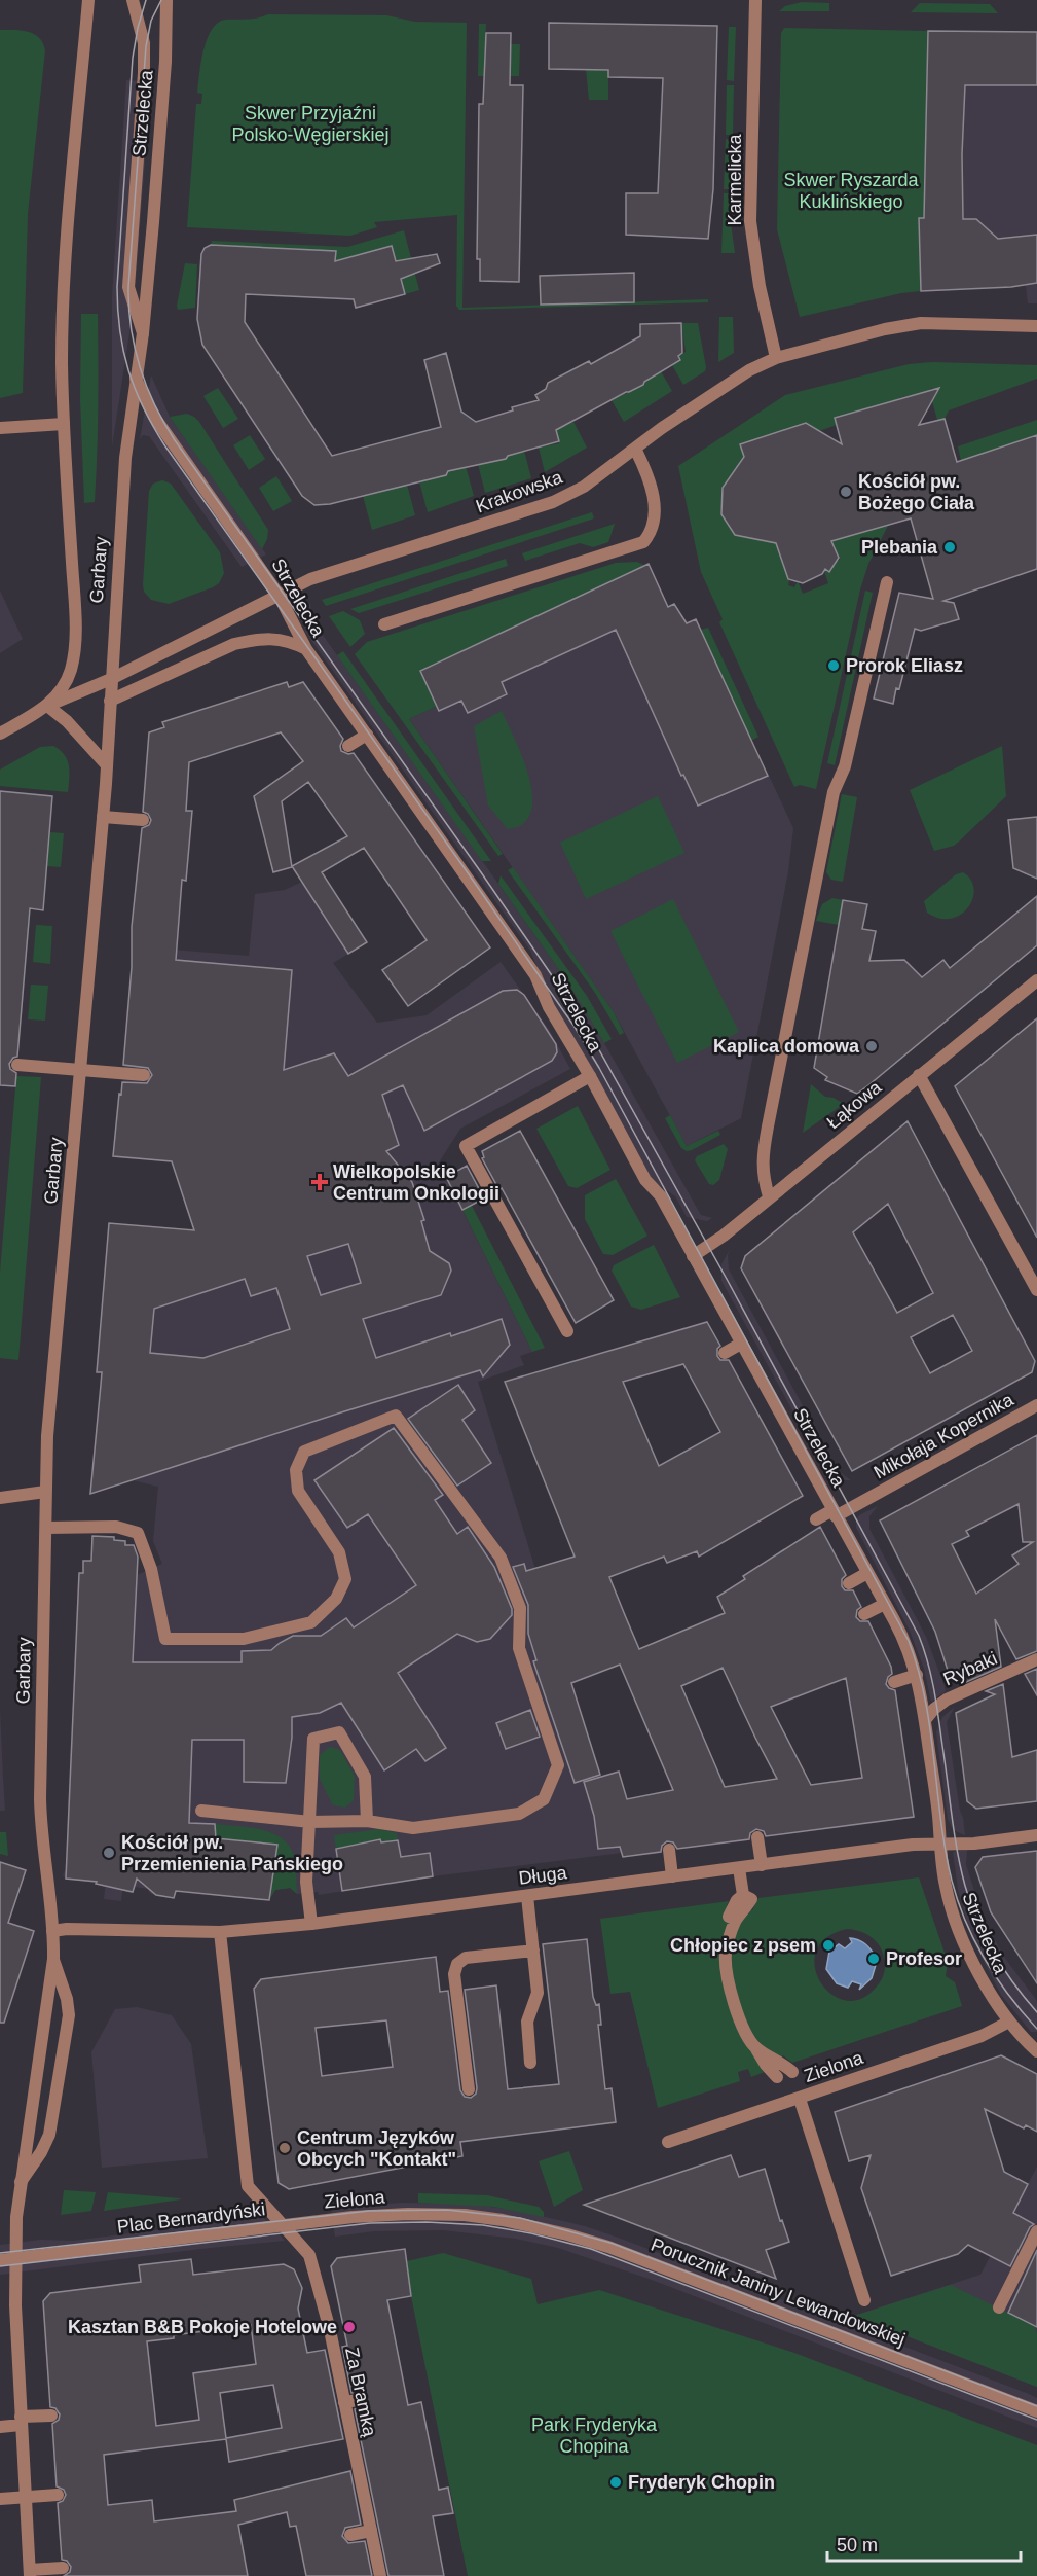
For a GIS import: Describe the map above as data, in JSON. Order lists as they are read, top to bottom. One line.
{"streets":{"street":["Strzelecka","Karmelicka","Krakowska","Garbary","Łąkowa","Mikołaja Kopernika","Rybaki","Długa","Zielona","Plac Bernardyński","Porucznik Janiny Lewandowskiej","Za Bramką"]},"crossings":[["Strzelecka","Krakowska"],["Strzelecka","Garbary"],["Strzelecka","Łąkowa"],["Strzelecka","Mikołaja Kopernika"],["Strzelecka","Rybaki"],["Strzelecka","Długa"],["Strzelecka","Zielona"],["Karmelicka","Krakowska"],["Krakowska","Garbary"],["Garbary","Długa"],["Garbary","Plac Bernardyński"],["Długa","Plac Bernardyński"],["Zielona","Plac Bernardyński"],["Zielona","Porucznik Janiny Lewandowskiej"],["Zielona","Za Bramką"],["Plac Bernardyński","Za Bramką"]],"parks":["Skwer Przyjaźni Polsko-Węgierskiej","Skwer Ryszarda Kuklińskiego","Park Fryderyka Chopina"],"places":{"other":["Kościół pw. Bożego Ciała","Plebania","Prorok Eliasz","Kaplica domowa","Kościół pw. Przemienienia Pańskiego","Chłopiec z psem","Profesor","Centrum Języków Obcych \"Kontakt\"","Kasztan B&B Pokoje Hotelowe","Fryderyk Chopin"],"health":["Wielkopolskie Centrum Onkologii"]},"scale_bar":"50 m"}
